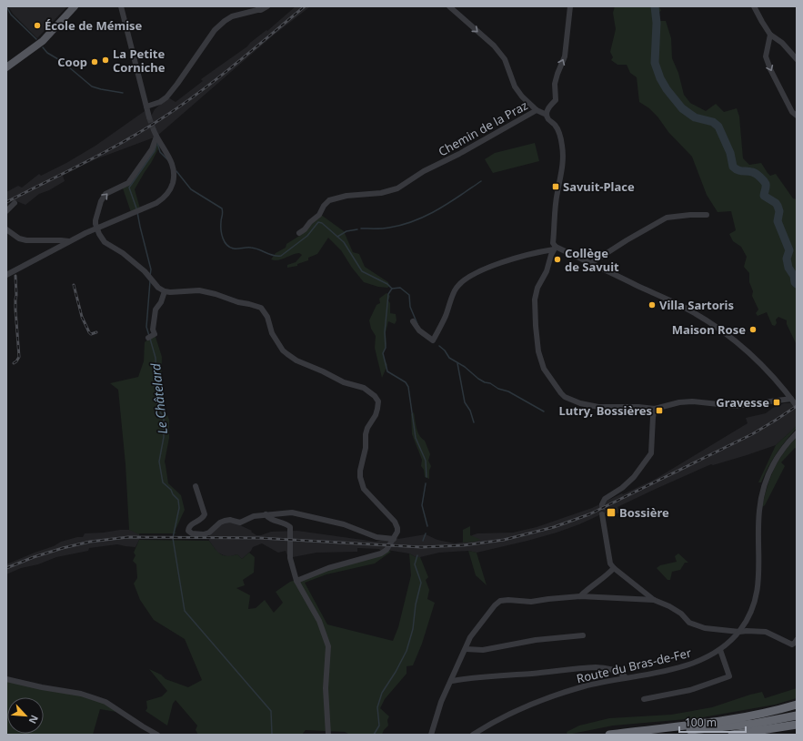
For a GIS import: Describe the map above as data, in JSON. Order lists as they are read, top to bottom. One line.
{"streets":{"street":["Chemin de la Praz","Route du Bras-de-Fer"]},"water":["Le Châtelard"],"places":{"other":["École de Mémise","La Petite Corniche","Coop","Collège de Savuit","Villa Sartoris","Maison Rose"],"transit":["Savuit-Place","Gravesse","Lutry, Bossières","Bossière"]},"scale_bar":"100 m","north":"bottom right"}
